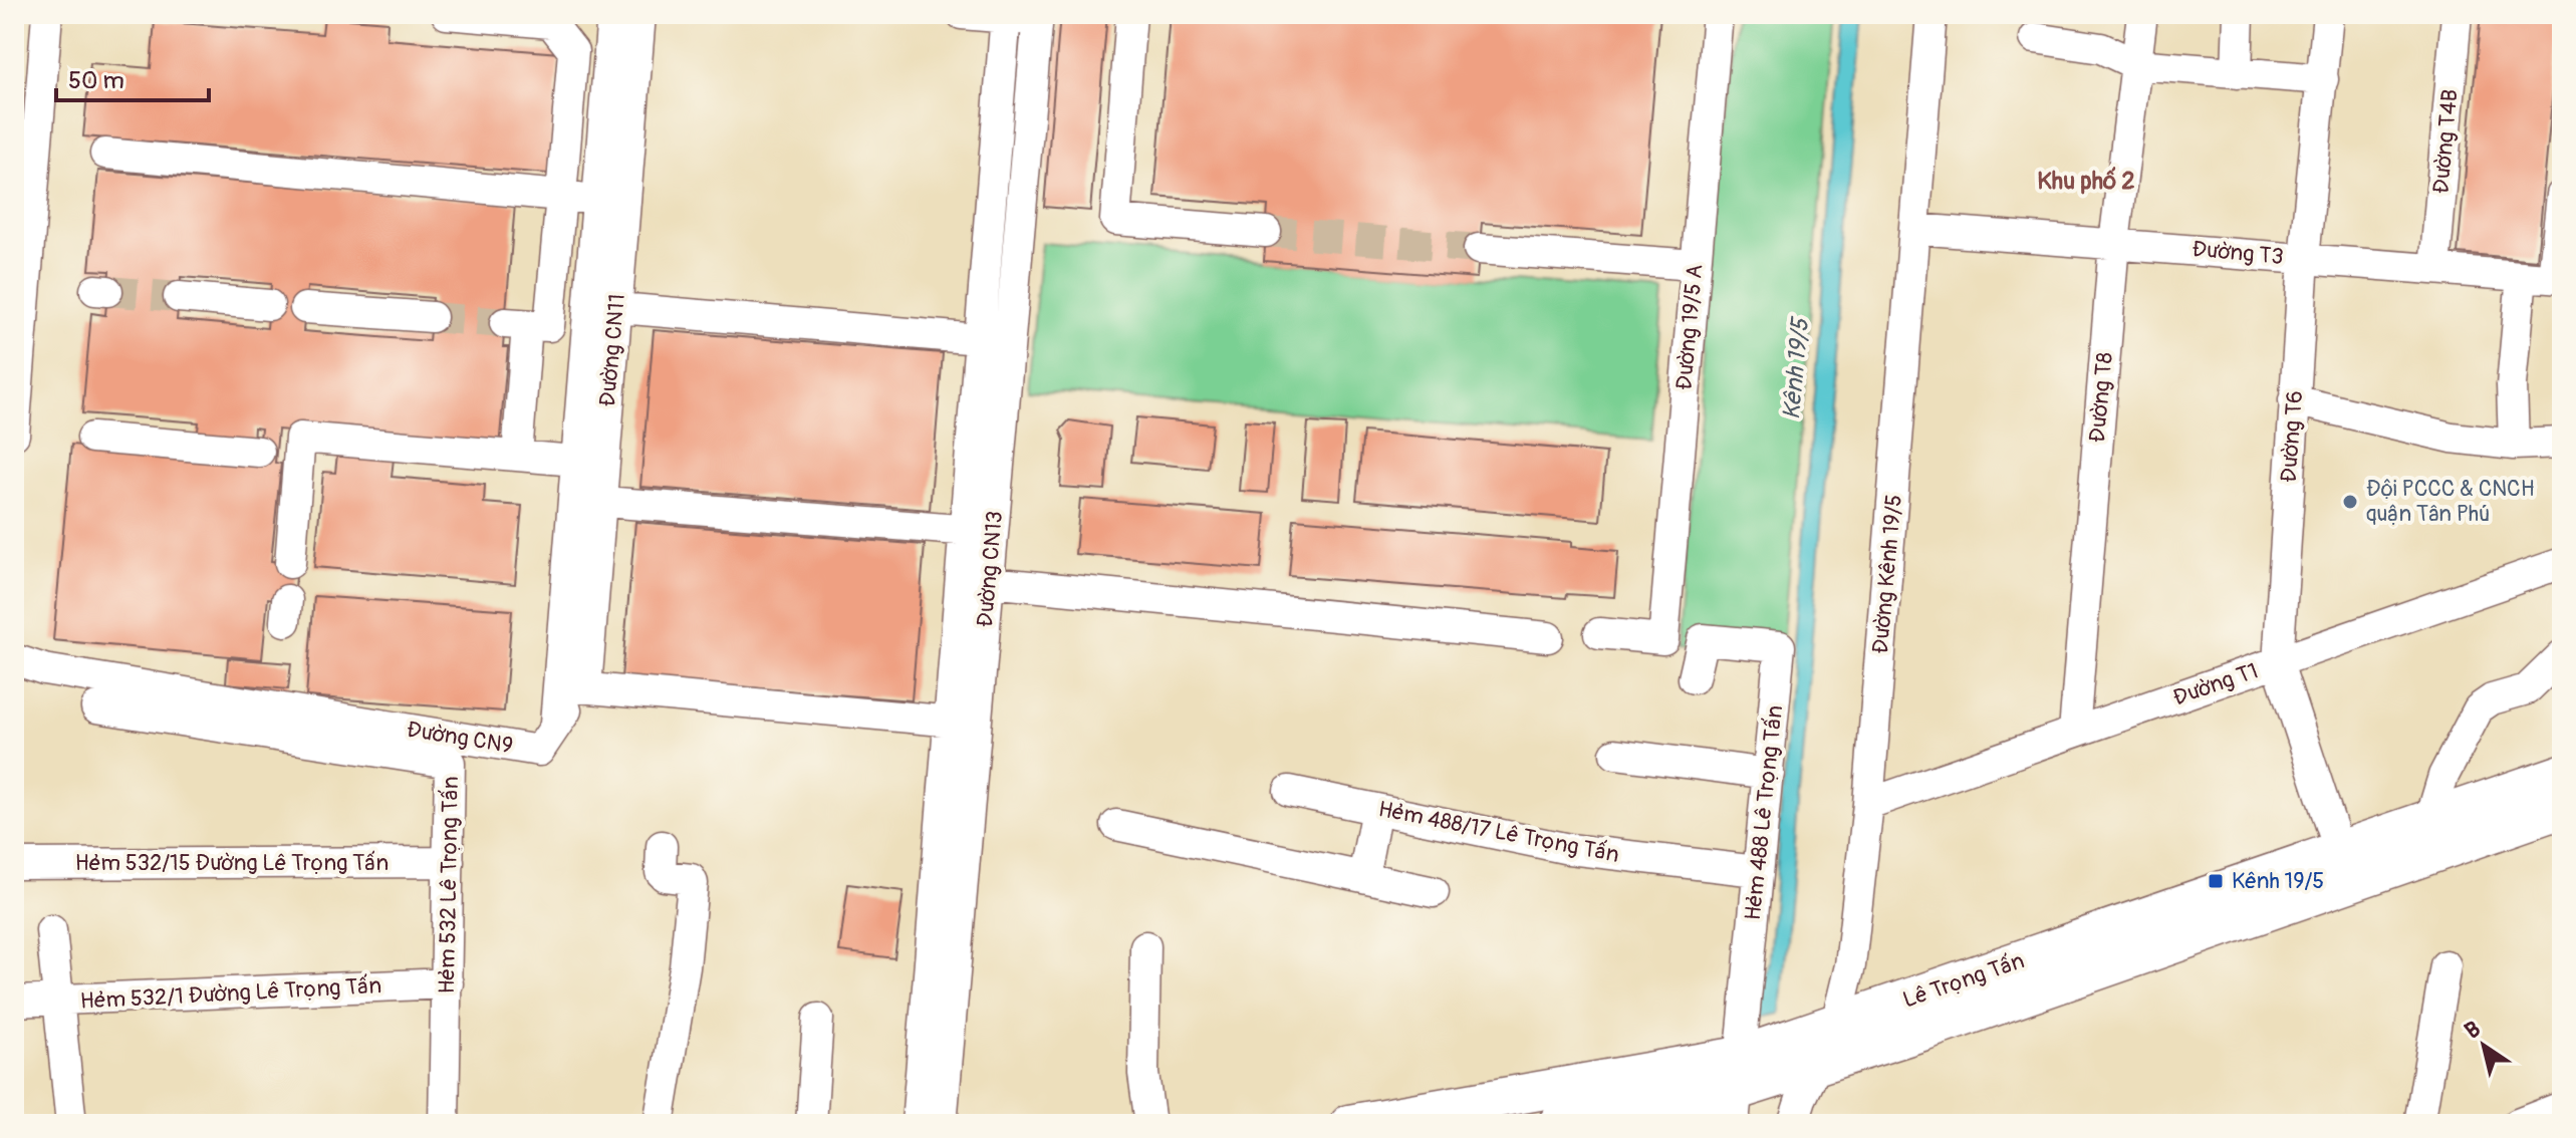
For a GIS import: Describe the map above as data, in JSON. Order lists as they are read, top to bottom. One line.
{"streets":{"main road":["Lê Trọng Tấn"],"street":["Đường T4B","Đường T3","Đường 19/5 A","Đường CN11","Đường T8","Đường T6","Đường CN13","Đường Kênh 19/5","Đường T1","Đường CN9","Hẻm 488 Lê Trọng Tấn","Hẻm 488/17 Lê Trọng Tấn","Hẻm 532/15 Đường Lê Trọng Tấn","Hẻm 532 Lê Trọng Tấn","Hẻm 532/1 Đường Lê Trọng Tấn"]},"crossings":[["Đường T4B","Đường T3"],["Đường T3","Đường T8"],["Đường T3","Đường T6"],["Đường T3","Đường Kênh 19/5"],["Đường CN11","Đường CN9"],["Đường T8","Đường T1"],["Đường T6","Đường T1"],["Đường T6","Lê Trọng Tấn"],["Đường Kênh 19/5","Đường T1"],["Đường Kênh 19/5","Lê Trọng Tấn"],["Hẻm 488 Lê Trọng Tấn","Hẻm 488/17 Lê Trọng Tấn"],["Hẻm 488 Lê Trọng Tấn","Lê Trọng Tấn"],["Hẻm 532/15 Đường Lê Trọng Tấn","Hẻm 532 Lê Trọng Tấn"],["Hẻm 532 Lê Trọng Tấn","Hẻm 532/1 Đường Lê Trọng Tấn"]],"districts":["Khu phố 2"],"water":["Kênh 19/5"],"places":{"other":["Đội PCCC & CNCH quận Tân Phú"],"transit":["Kênh 19/5"]},"scale_bar":"50 m","north":"top left"}
